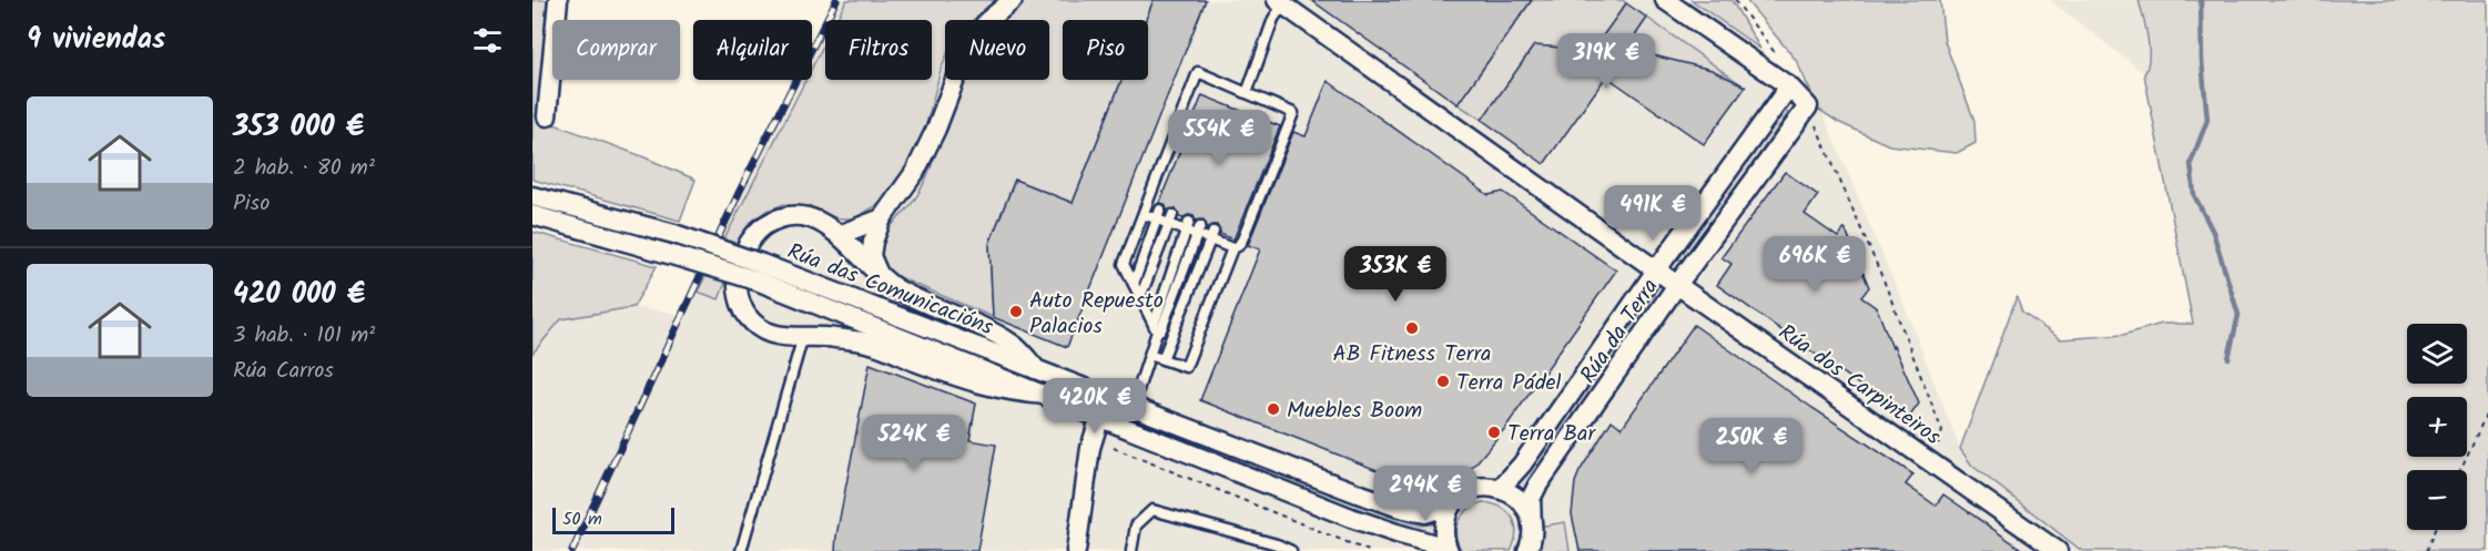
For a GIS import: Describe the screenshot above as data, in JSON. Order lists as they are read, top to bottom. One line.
{"streets":{"street":["Rúa das Comunicacións","Rúa da Terra","Rúa dos Carpinteiros"]},"crossings":[["Rúa das Comunicacións","Rúa da Terra"],["Rúa da Terra","Rúa dos Carpinteiros"]],"places":["Auto Repuesto Palacios","AB Fitness Terra","Terra Pádel","Muebles Boom","Terra Bar"],"scale_bar":"50 m","page":{"heading":"9 viviendas","chip":["Comprar","Alquilar","Filtros","Nuevo","Piso"],"price":["319K €","554K €","491K €","696K €","353K €","420K €","524K €","250K €","294K €"],"list":[{"name":"353 000 €","note":"2 hab. · 80 m² · Piso"},{"name":"420 000 €","note":"3 hab. · 101 m² · Rúa Carros"}],"map_buttons":["+","−"],"scale":"50 m"}}
